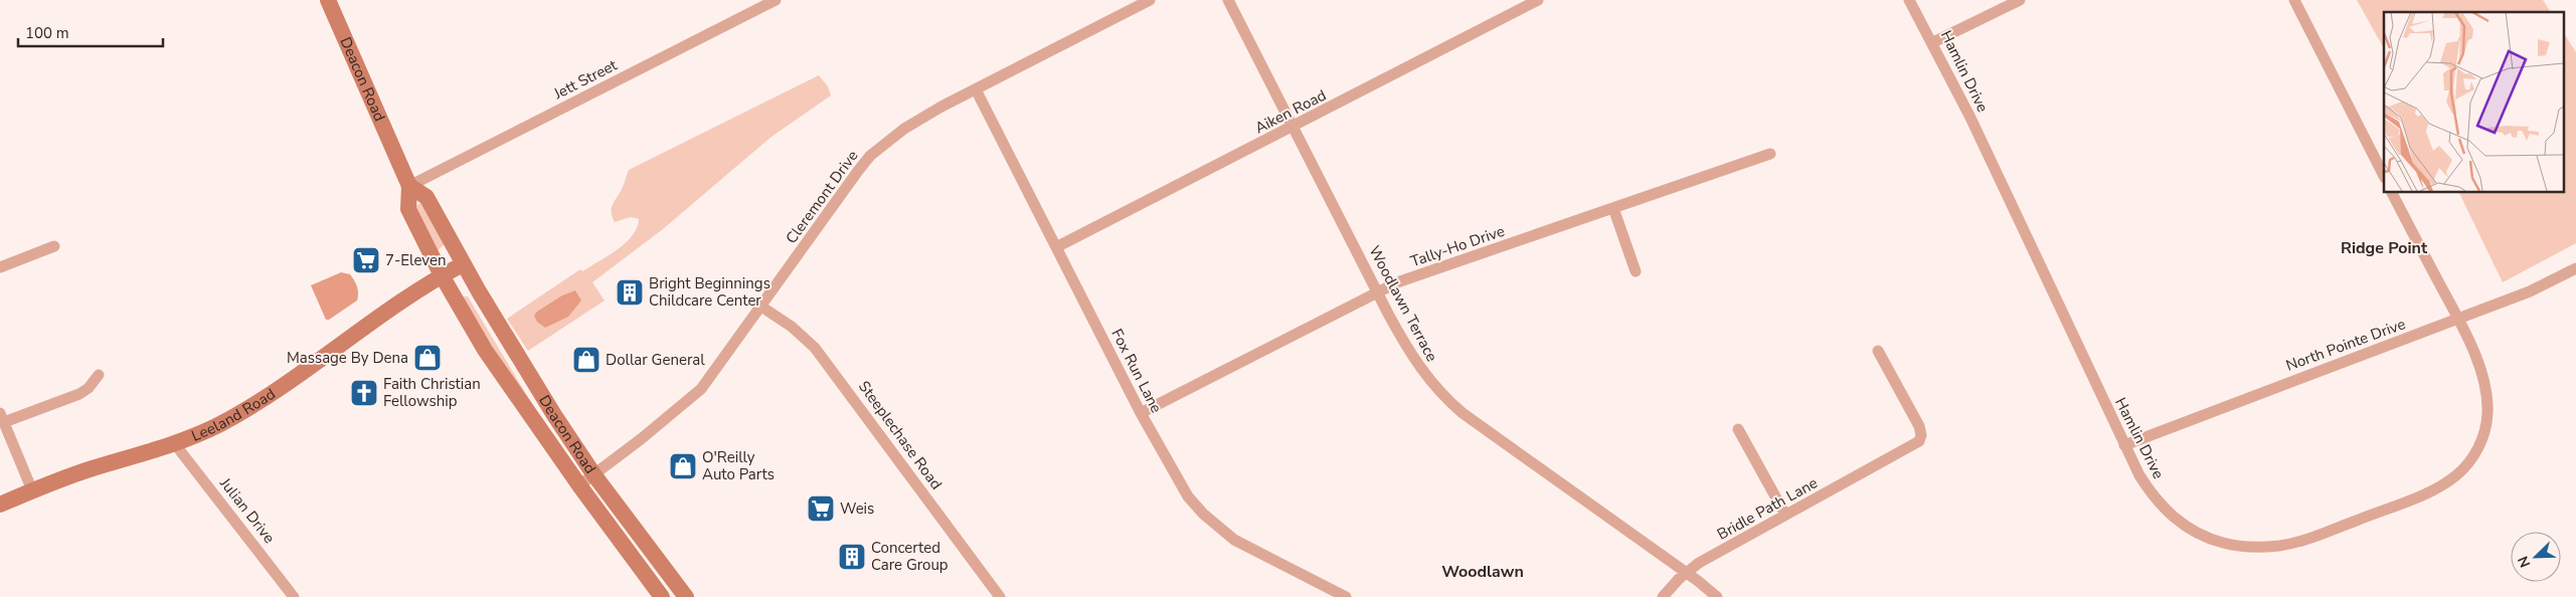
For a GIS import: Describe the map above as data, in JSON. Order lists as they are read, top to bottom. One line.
{"streets":{"main road":["Deacon Road","Leeland Road"],"street":["Hamlin Drive","Jett Street","Aiken Road","Cleremont Drive","Tally-Ho Drive","Woodlawn Terrace","North Pointe Drive","Fox Run Lane","Steeplechase Road","Bridle Path Lane","Julian Drive"]},"crossings":[["Hamlin Drive","North Pointe Drive"],["Deacon Road","Jett Street"],["Deacon Road","Cleremont Drive"],["Deacon Road","Leeland Road"],["Aiken Road","Woodlawn Terrace"],["Aiken Road","Fox Run Lane"],["Cleremont Drive","Fox Run Lane"],["Cleremont Drive","Steeplechase Road"],["Tally-Ho Drive","Woodlawn Terrace"],["Tally-Ho Drive","Fox Run Lane"],["Woodlawn Terrace","Bridle Path Lane"],["Leeland Road","Julian Drive"]],"districts":["Ridge Point","Woodlawn"],"places":{"supermarket":["7-Eleven","Weis"],"building":["Bright Beginnings Childcare Center","Concerted Care Group"],"shop":["Massage By Dena","Dollar General","O'Reilly Auto Parts"],"church":["Faith Christian Fellowship"]},"scale_bar":"100 m","north":"bottom left"}
